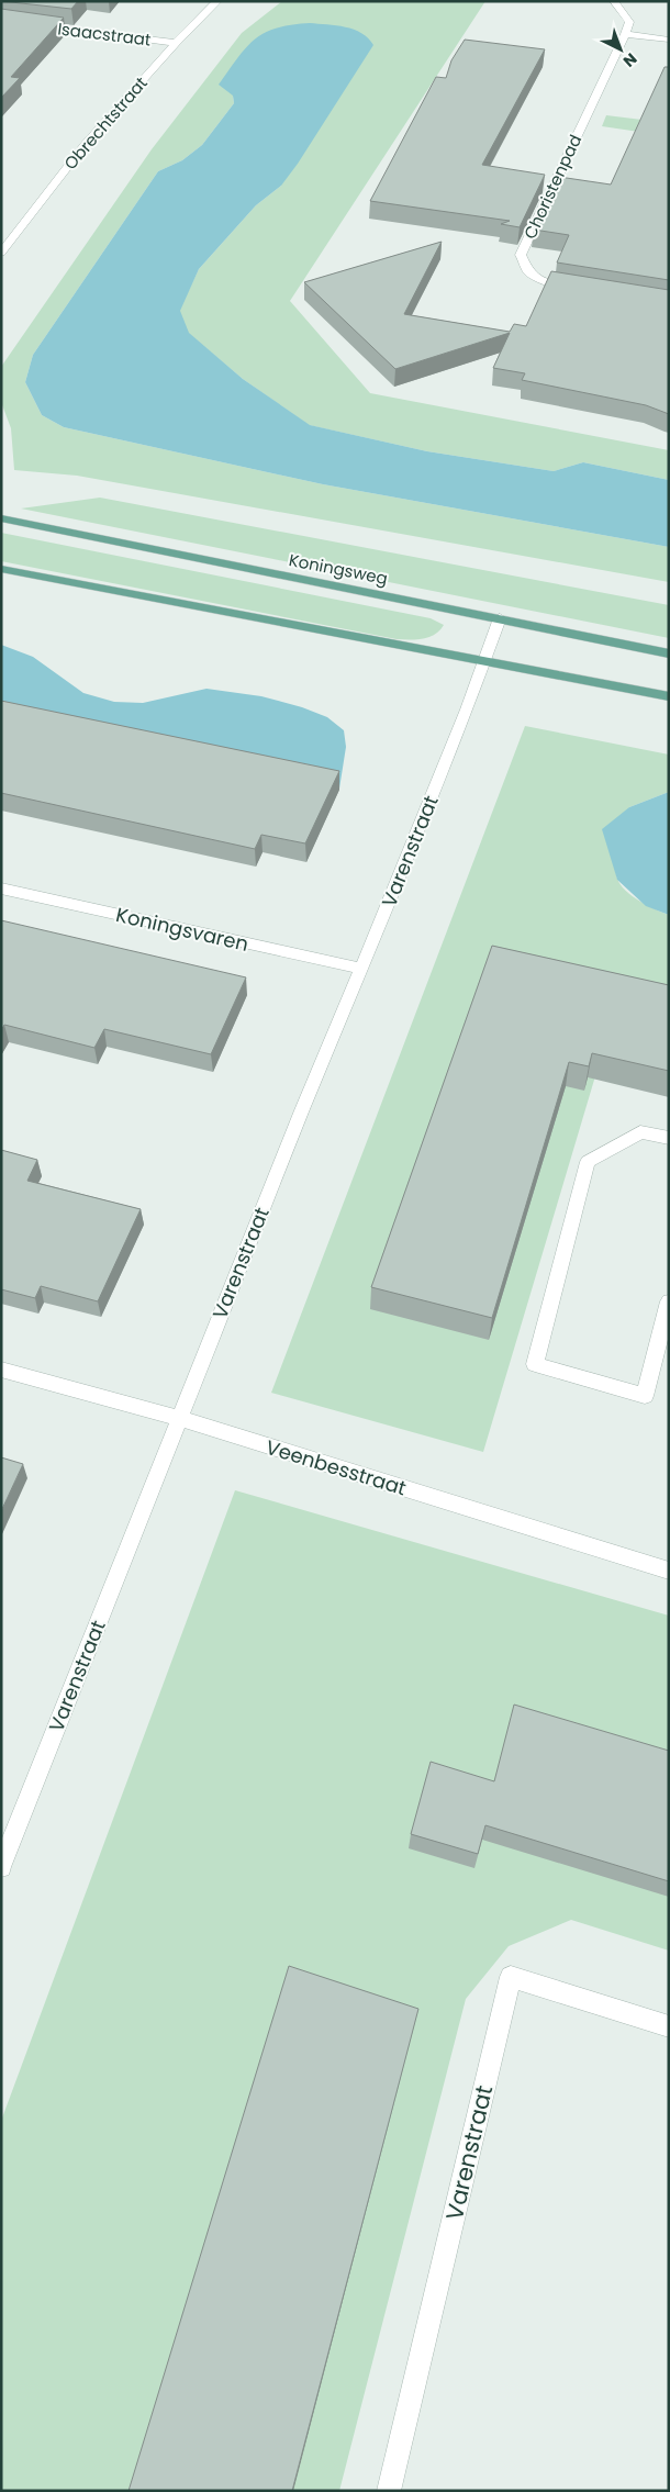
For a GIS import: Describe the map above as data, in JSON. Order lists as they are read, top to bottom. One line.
{"streets":{"main road":["Koningsweg"],"street":["Isaacstraat","Obrechtstraat","Choristenpad","Varenstraat","Koningsvaren","Veenbesstraat"]},"crossings":[["Isaacstraat","Obrechtstraat"],["Koningsweg","Varenstraat"],["Varenstraat","Koningsvaren"],["Varenstraat","Veenbesstraat"]],"north":"bottom right"}
